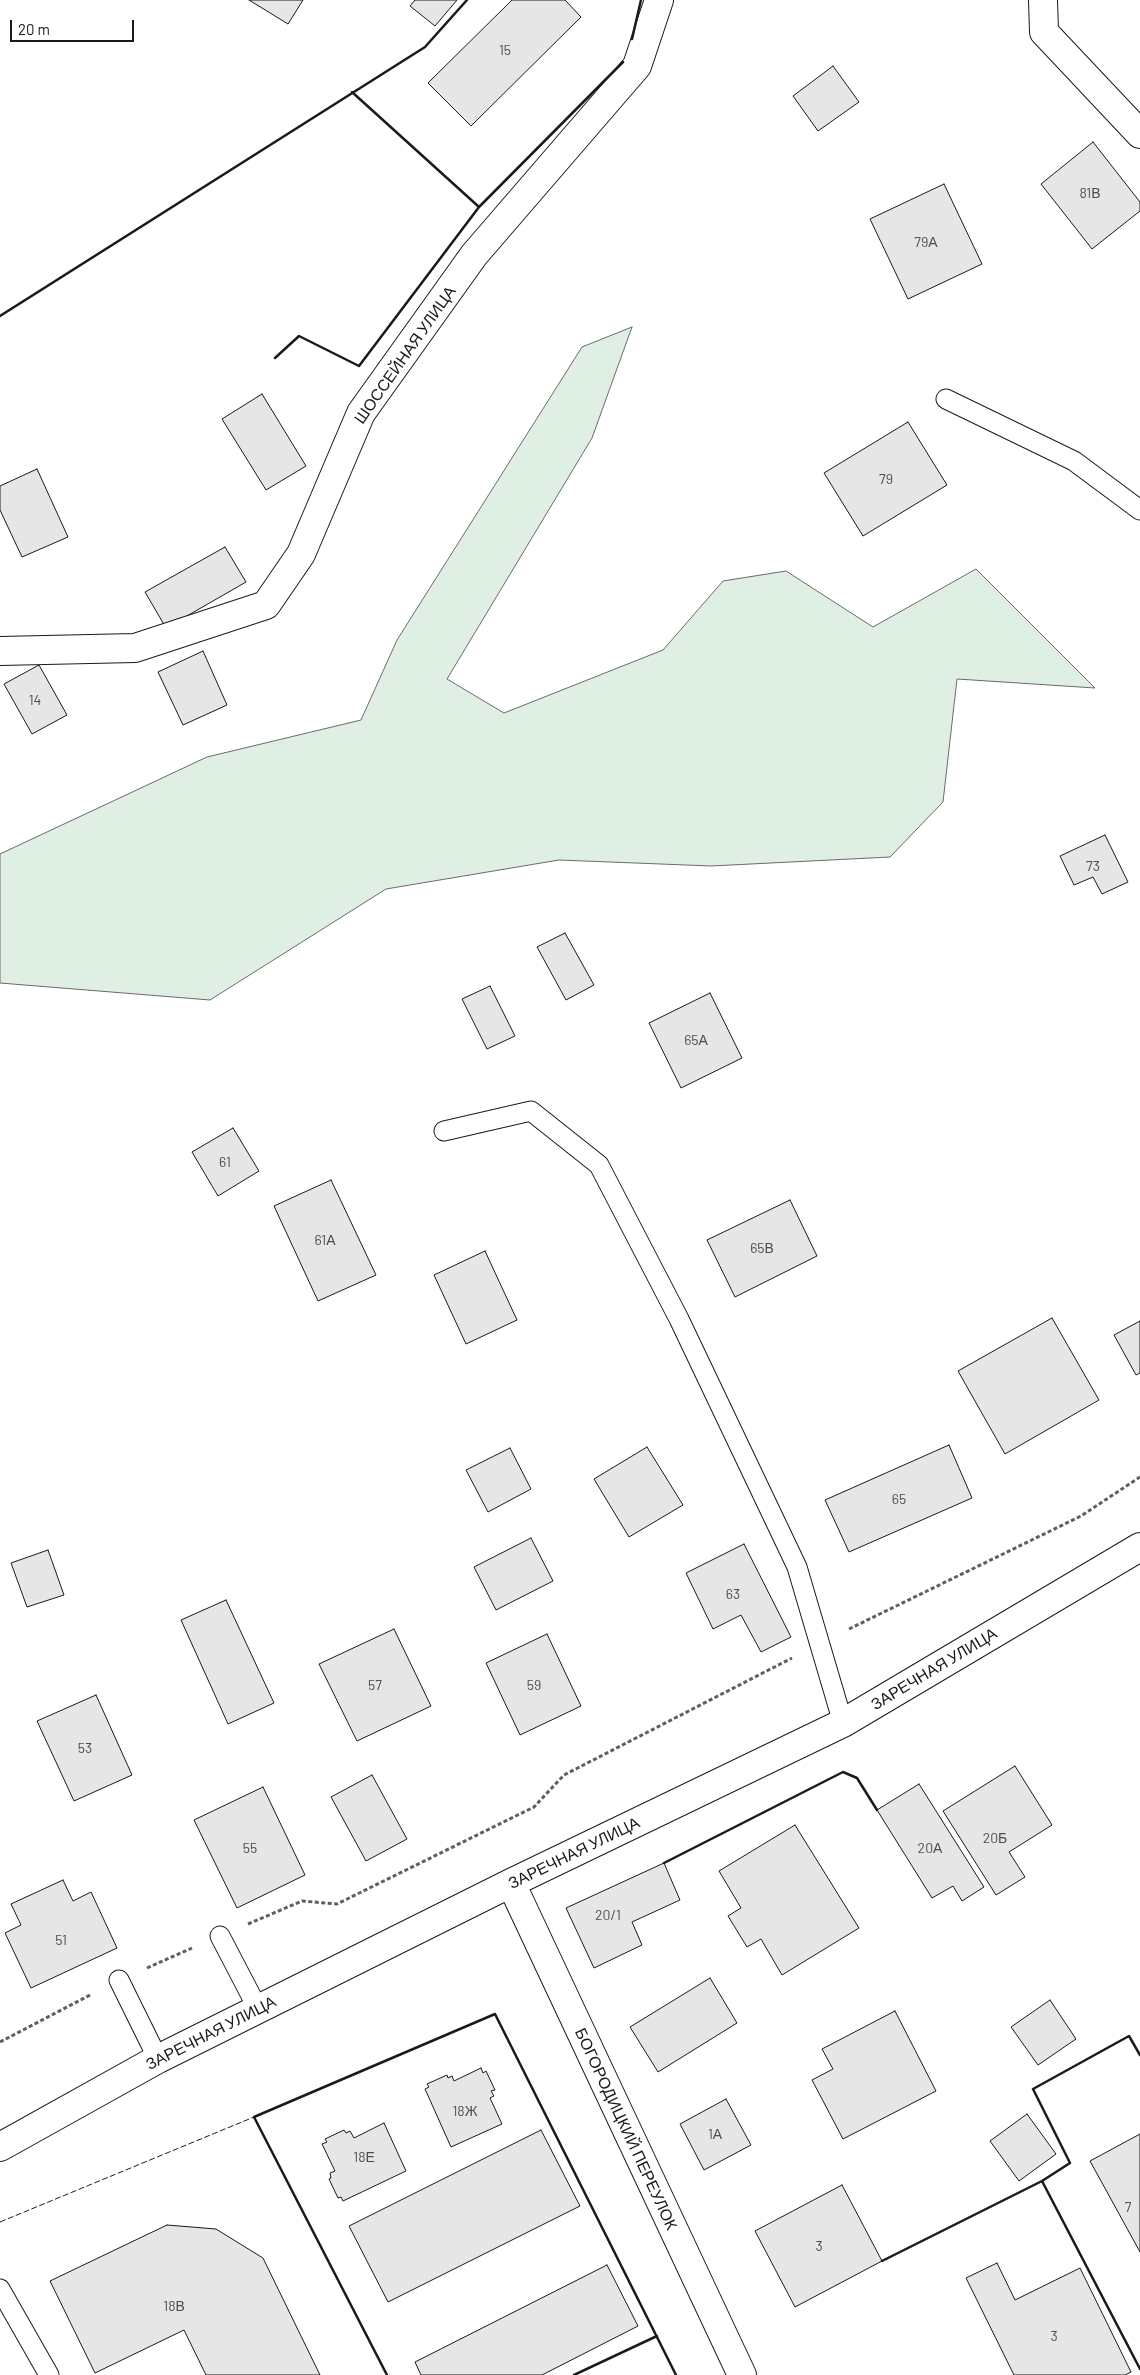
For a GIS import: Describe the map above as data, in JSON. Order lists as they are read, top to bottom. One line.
{"streets":{"street":["ШОССЕЙНАЯ УЛИЦА","ЗАРЕЧНАЯ УЛИЦА","БОГОРОДИЦКИЙ ПЕРЕУЛОК"]},"crossings":[["ЗАРЕЧНАЯ УЛИЦА","БОГОРОДИЦКИЙ ПЕРЕУЛОК"]],"house_numbers":["15","81В","79А","79","14","73","65А","61","61А","65В","65","63","57","59","53","20Б","55","20А","20/1","51","18Ж","1А","18Е","7","3","18В","3"],"scale_bar":"20 m"}
